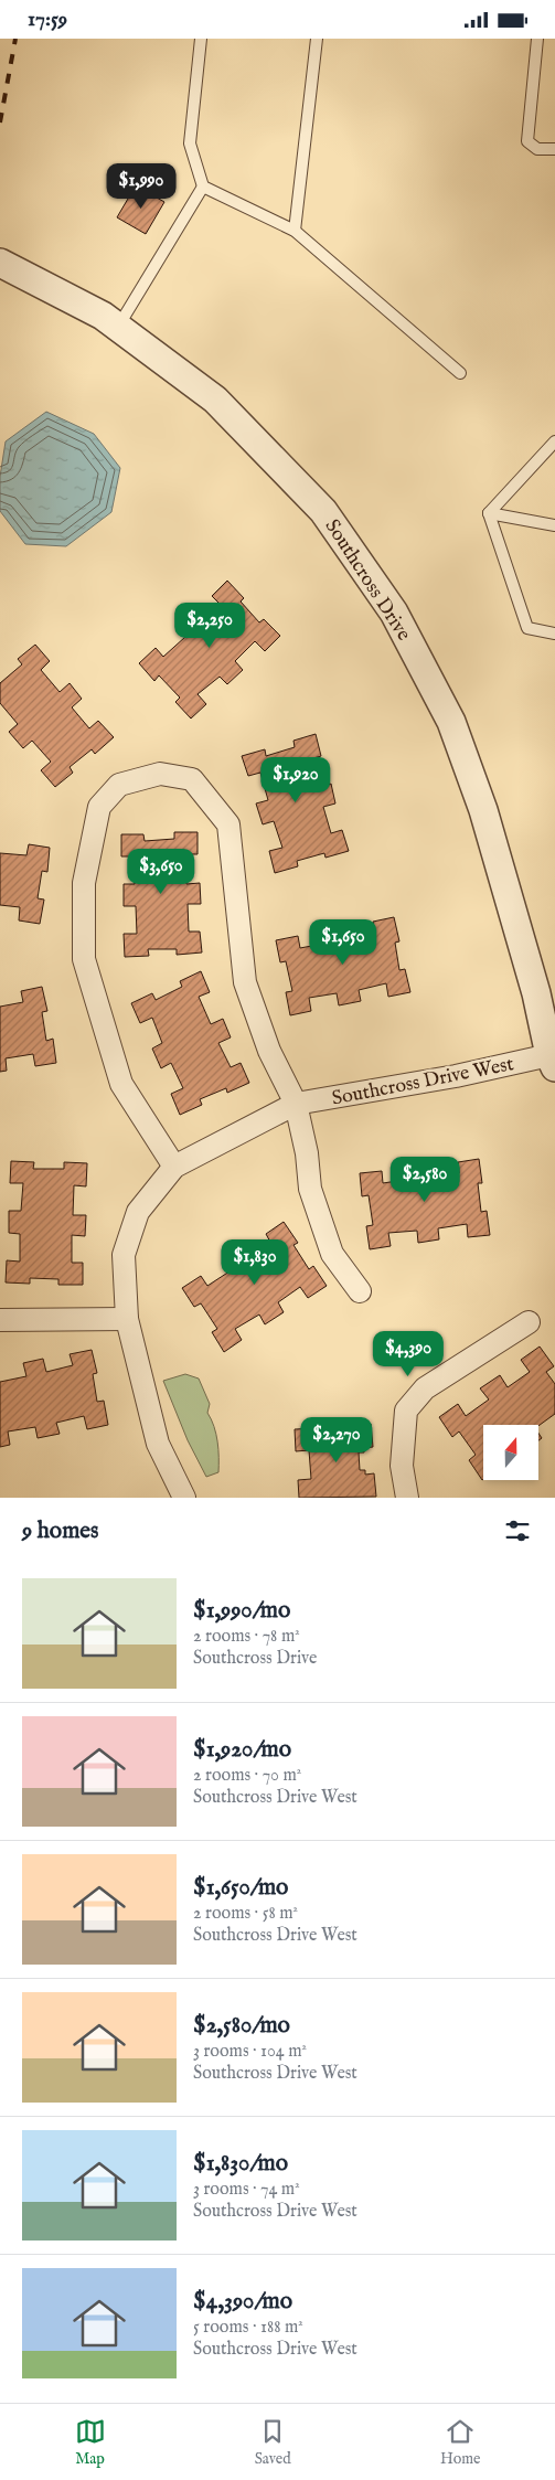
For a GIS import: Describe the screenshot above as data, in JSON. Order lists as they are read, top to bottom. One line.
{"streets":{"street":["Southcross Drive","Southcross Drive West"]},"crossings":[["Southcross Drive","Southcross Drive West"]],"north":"top","page":{"status":"17:59","price":["$1,990","$2,250","$1,920","$3,650","$1,650","$2,580","$1,830","$4,390","$2,270"],"heading":"9 homes","list":[{"name":"$1,990/mo","note":"2 rooms · 78 m² · Southcross Drive"},{"name":"$1,920/mo","note":"2 rooms · 70 m² · Southcross Drive West"},{"name":"$1,650/mo","note":"2 rooms · 58 m² · Southcross Drive West"},{"name":"$2,580/mo","note":"3 rooms · 104 m² · Southcross Drive West"},{"name":"$1,830/mo","note":"3 rooms · 74 m² · Southcross Drive West"},{"name":"$4,390/mo","note":"5 rooms · 188 m² · Southcross Drive West"}],"tabs":["Map","Saved","Home"]}}
